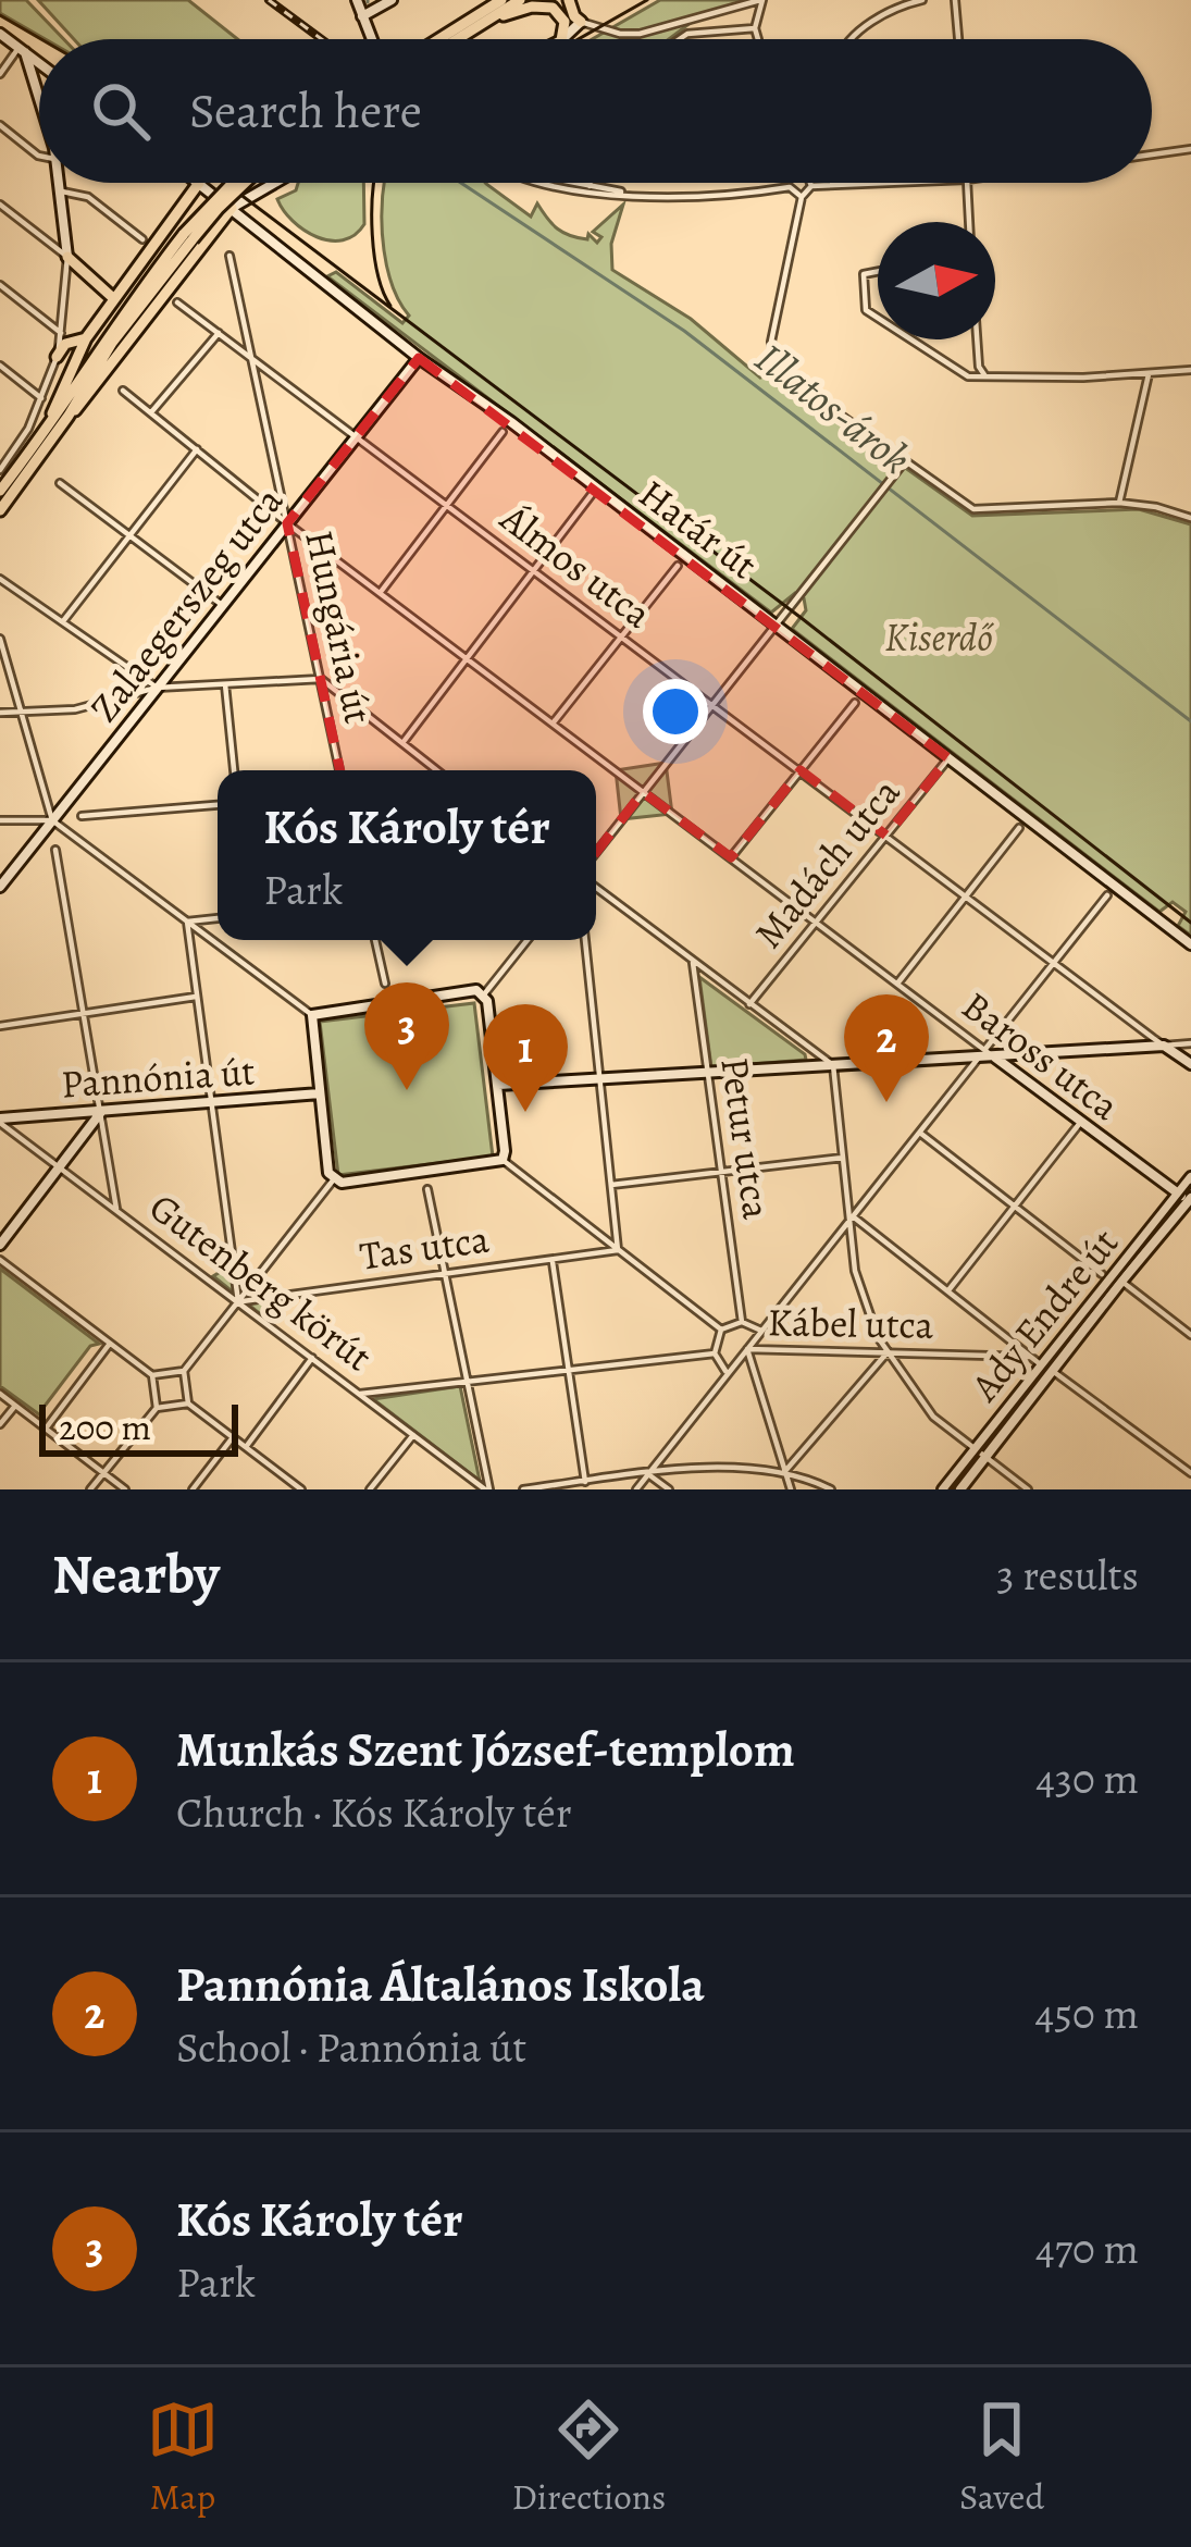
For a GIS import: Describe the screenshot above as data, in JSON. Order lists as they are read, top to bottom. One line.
{"streets":{"street":["Határ út","Álmos utca","Zalaegerszeg utca","Hungária út","Madách utca","Baross utca","Pannónia út","Petur utca","Tas utca","Gutenberg körút","Ady Endre út","Kábel utca"]},"crossings":[["Határ út","Zalaegerszeg utca"],["Határ út","Madách utca"],["Álmos utca","Zalaegerszeg utca"],["Álmos utca","Hungária út"],["Álmos utca","Madách utca"],["Zalaegerszeg utca","Hungária út"],["Madách utca","Baross utca"],["Baross utca","Ady Endre út"],["Pannónia út","Gutenberg körút"],["Tas utca","Gutenberg körút"]],"water":["Illatos-árok"],"parks":["Kiserdő"],"scale_bar":"200 m","north":"right","page":{"search":"Search here","popup":["Kós Károly tér","Park"],"pins":["3","2","1"],"scale":"200 m","heading":["Nearby","3 results"],"list":[{"mark":"1","name":"Munkás Szent József-templom","note":"Church · Kós Károly tér","value":"430 m"},{"mark":"2","name":"Pannónia Általános Iskola","note":"School · Pannónia út","value":"450 m"},{"mark":"3","name":"Kós Károly tér","note":"Park","value":"470 m"}],"nav":["Map","Directions","Saved"]}}
